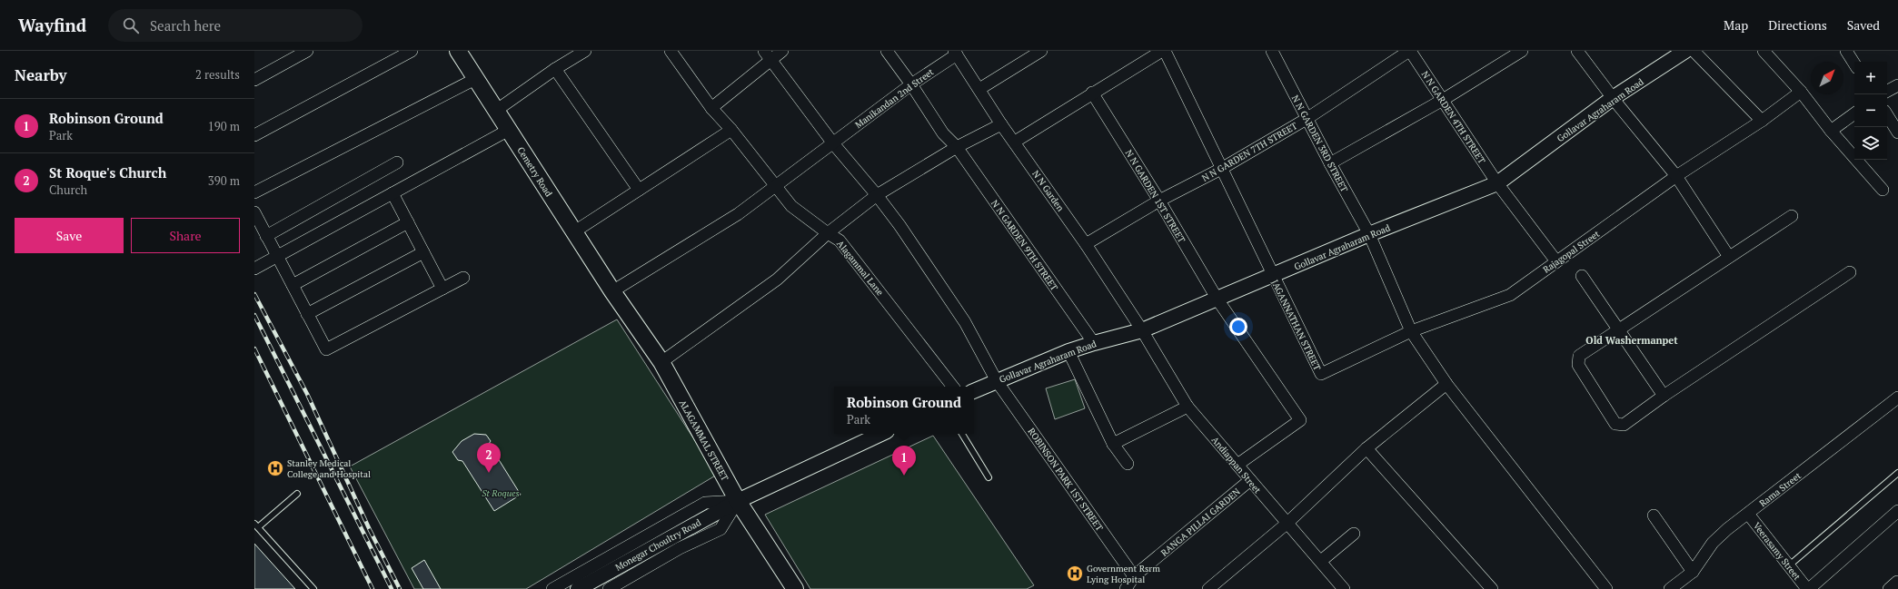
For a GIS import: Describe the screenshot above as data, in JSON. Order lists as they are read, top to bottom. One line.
{"streets":{"main road":["Cemetry Road","ALAGAMMAL STREET"],"street":["Manikandan 2nd Street","Gollavar Agraharam Road","N N GARDEN 4TH STREET","N N GARDEN 3RD STREET","N N GARDEN 7TH STREET","N N Garden","N N GARDEN 1ST STREET","N N GARDEN 9TH STREET","Rajagopal Street","Alagammal Lane","JAGANNATHAN STREET","Andiappan Street","ROBINSON PARK 1ST STREET","Rama Street","RANGA PILLAI GARDEN","Monegar Choultry Road","Veerasamy Street"]},"crossings":[["Manikandan 2nd Street","Cemetry Road"],["Manikandan 2nd Street","N N Garden"],["Manikandan 2nd Street","N N GARDEN 9TH STREET"],["Manikandan 2nd Street","Alagammal Lane"],["Manikandan 2nd Street","ALAGAMMAL STREET"],["Manikandan 2nd Street","ROBINSON PARK 1ST STREET"],["Gollavar Agraharam Road","N N GARDEN 4TH STREET"],["Gollavar Agraharam Road","N N GARDEN 3RD STREET"],["Gollavar Agraharam Road","N N Garden"],["Gollavar Agraharam Road","N N GARDEN 1ST STREET"],["Gollavar Agraharam Road","N N GARDEN 9TH STREET"],["Gollavar Agraharam Road","JAGANNATHAN STREET"],["Gollavar Agraharam Road","Andiappan Street"],["Gollavar Agraharam Road","ROBINSON PARK 1ST STREET"],["N N GARDEN 4TH STREET","N N GARDEN 7TH STREET"],["N N GARDEN 4TH STREET","Rajagopal Street"],["N N GARDEN 3RD STREET","N N GARDEN 7TH STREET"],["N N GARDEN 3RD STREET","Rajagopal Street"],["N N GARDEN 7TH STREET","N N Garden"],["N N GARDEN 7TH STREET","N N GARDEN 1ST STREET"],["N N GARDEN 7TH STREET","JAGANNATHAN STREET"],["Cemetry Road","ALAGAMMAL STREET"],["N N Garden","Andiappan Street"],["N N GARDEN 1ST STREET","Andiappan Street"],["Rajagopal Street","JAGANNATHAN STREET"],["ALAGAMMAL STREET","Monegar Choultry Road"],["Andiappan Street","RANGA PILLAI GARDEN"],["ROBINSON PARK 1ST STREET","RANGA PILLAI GARDEN"],["Rama Street","Veerasamy Street"]],"districts":["Old Washermanpet"],"parks":["St Roques"],"places":{"hospital":["Stanley Medical College and Hospital","Government Rsrm Lying Hospital"]},"north":"top right","page":{"header":"Wayfind","search":"Search here","nav":["Map","Directions","Saved"],"heading":["Nearby","2 results"],"map_buttons":["+","−"],"list":[{"mark":"1","name":"Robinson Ground","note":"Park","value":"190 m"},{"mark":"2","name":"St Roque's Church","note":"Church","value":"390 m"}],"buttons":["Save","Share"],"popup":["Robinson Ground","Park"],"pins":["2","1"]}}
